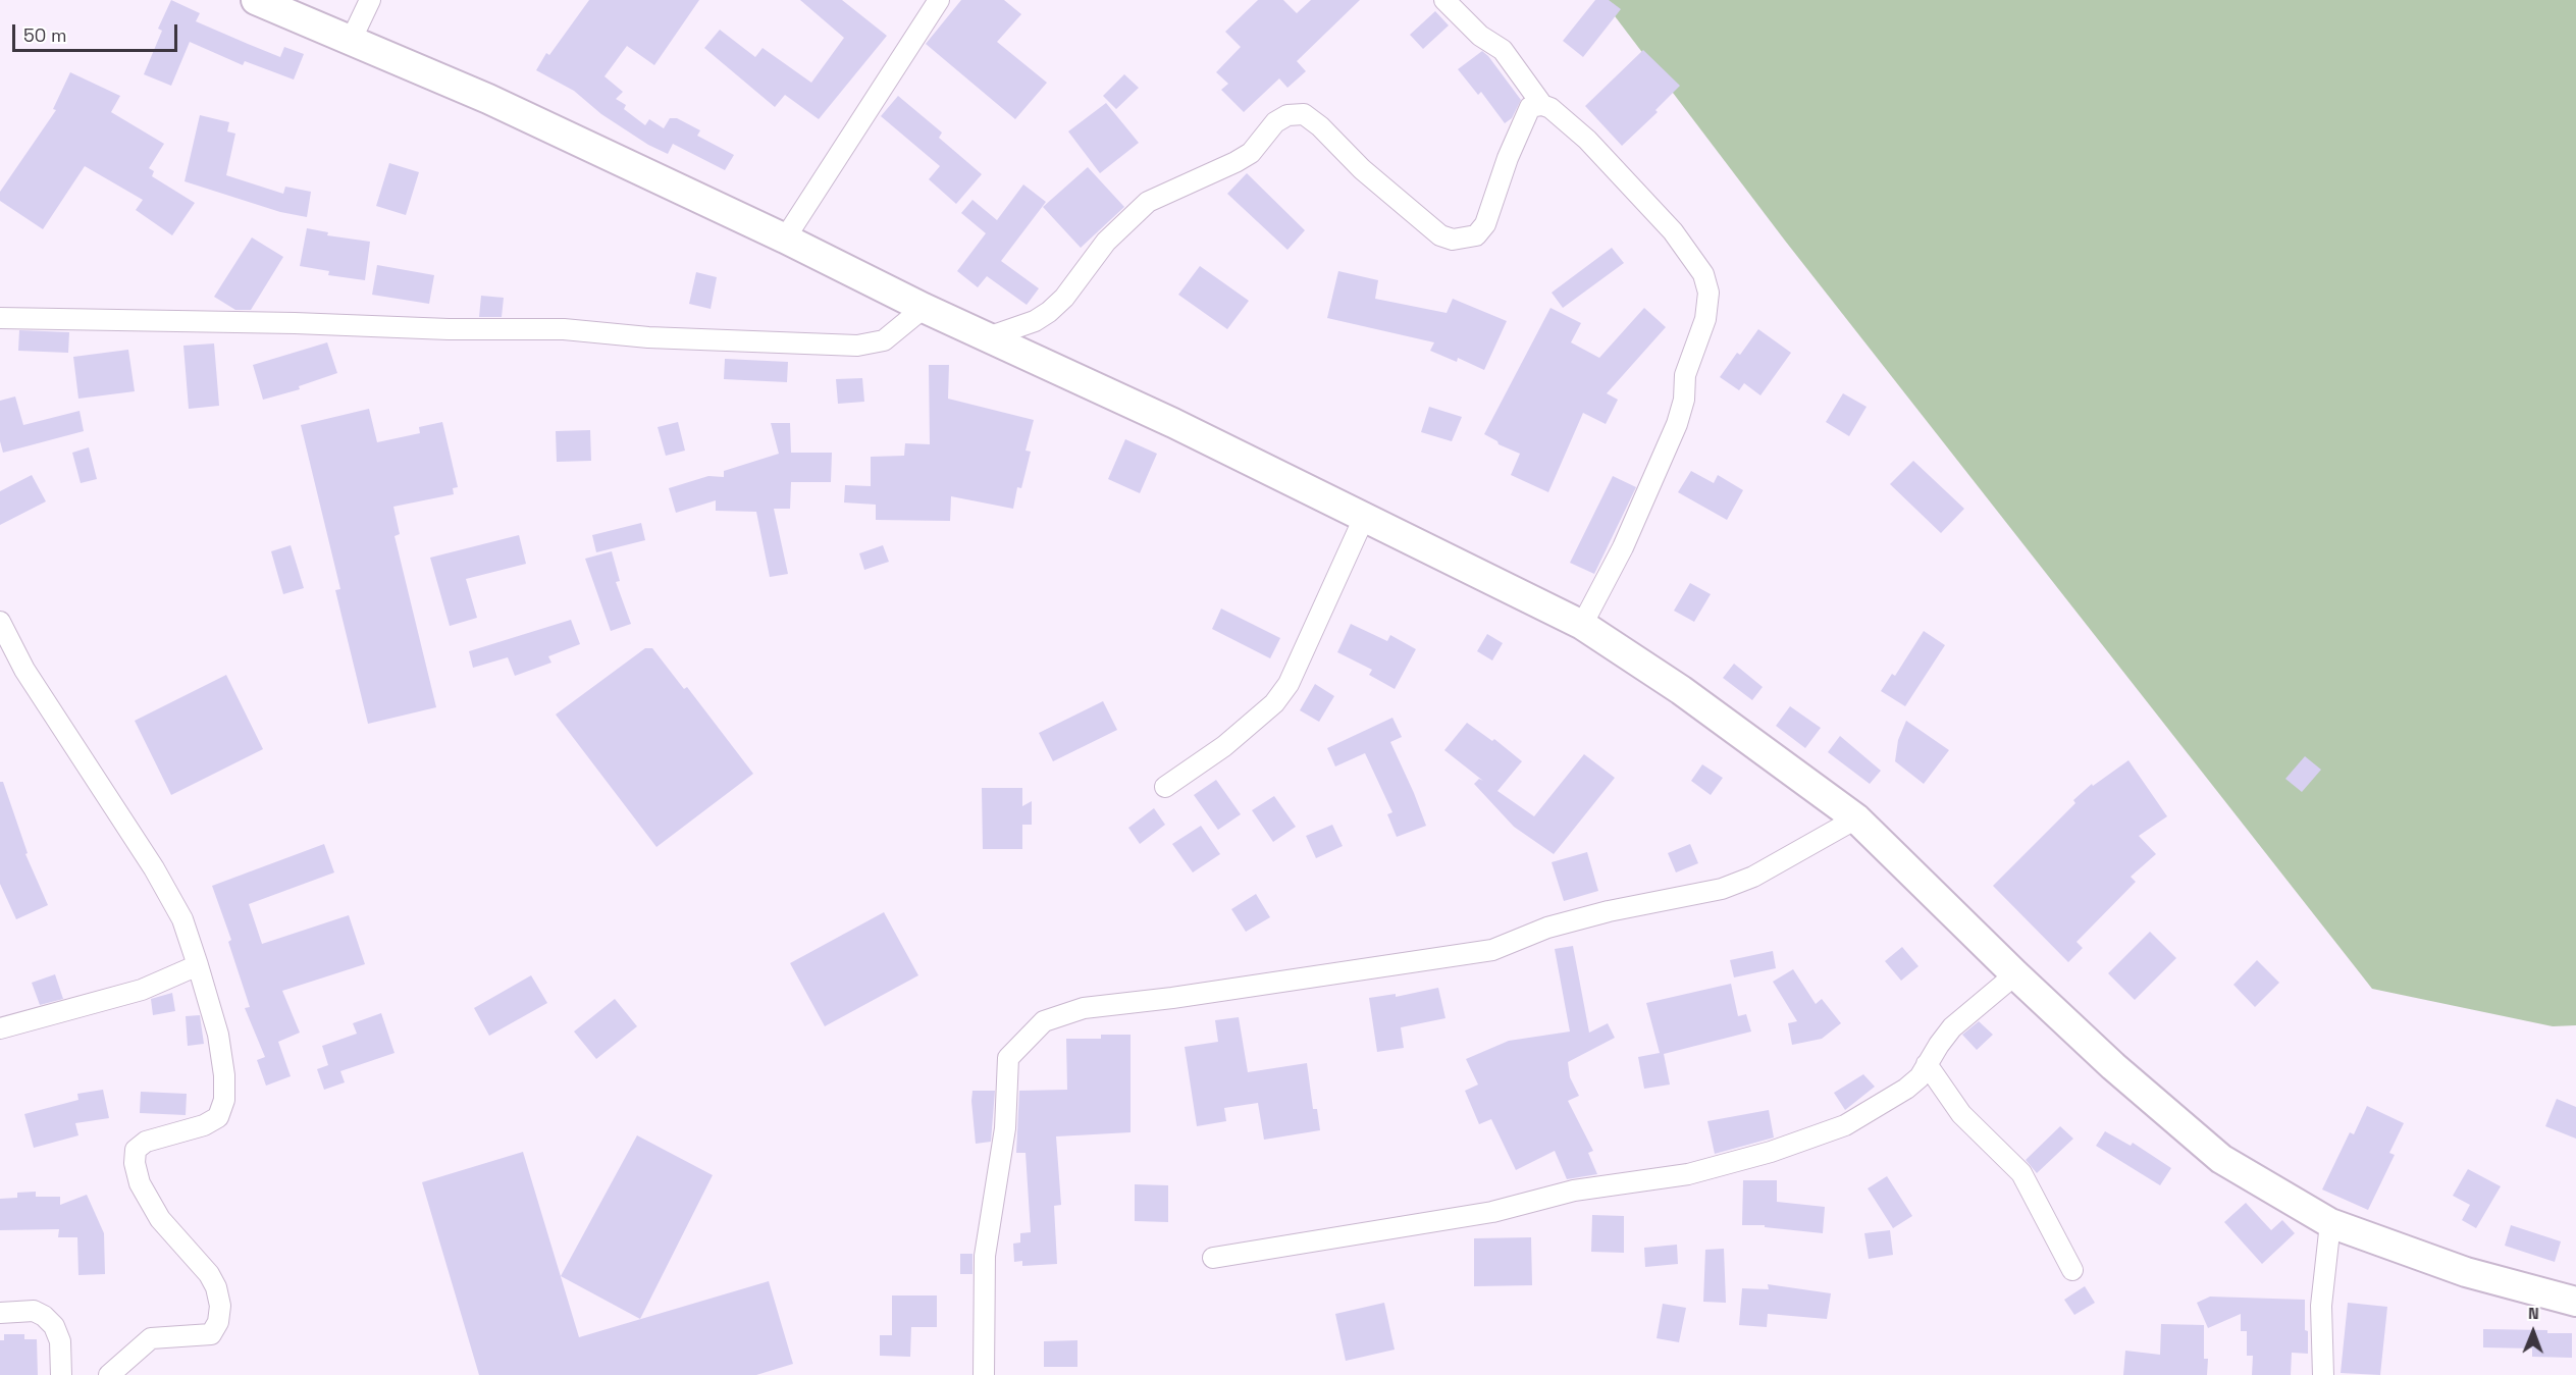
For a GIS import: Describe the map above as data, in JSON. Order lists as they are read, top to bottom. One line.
{"scale_bar":"50 m","north":"top"}
